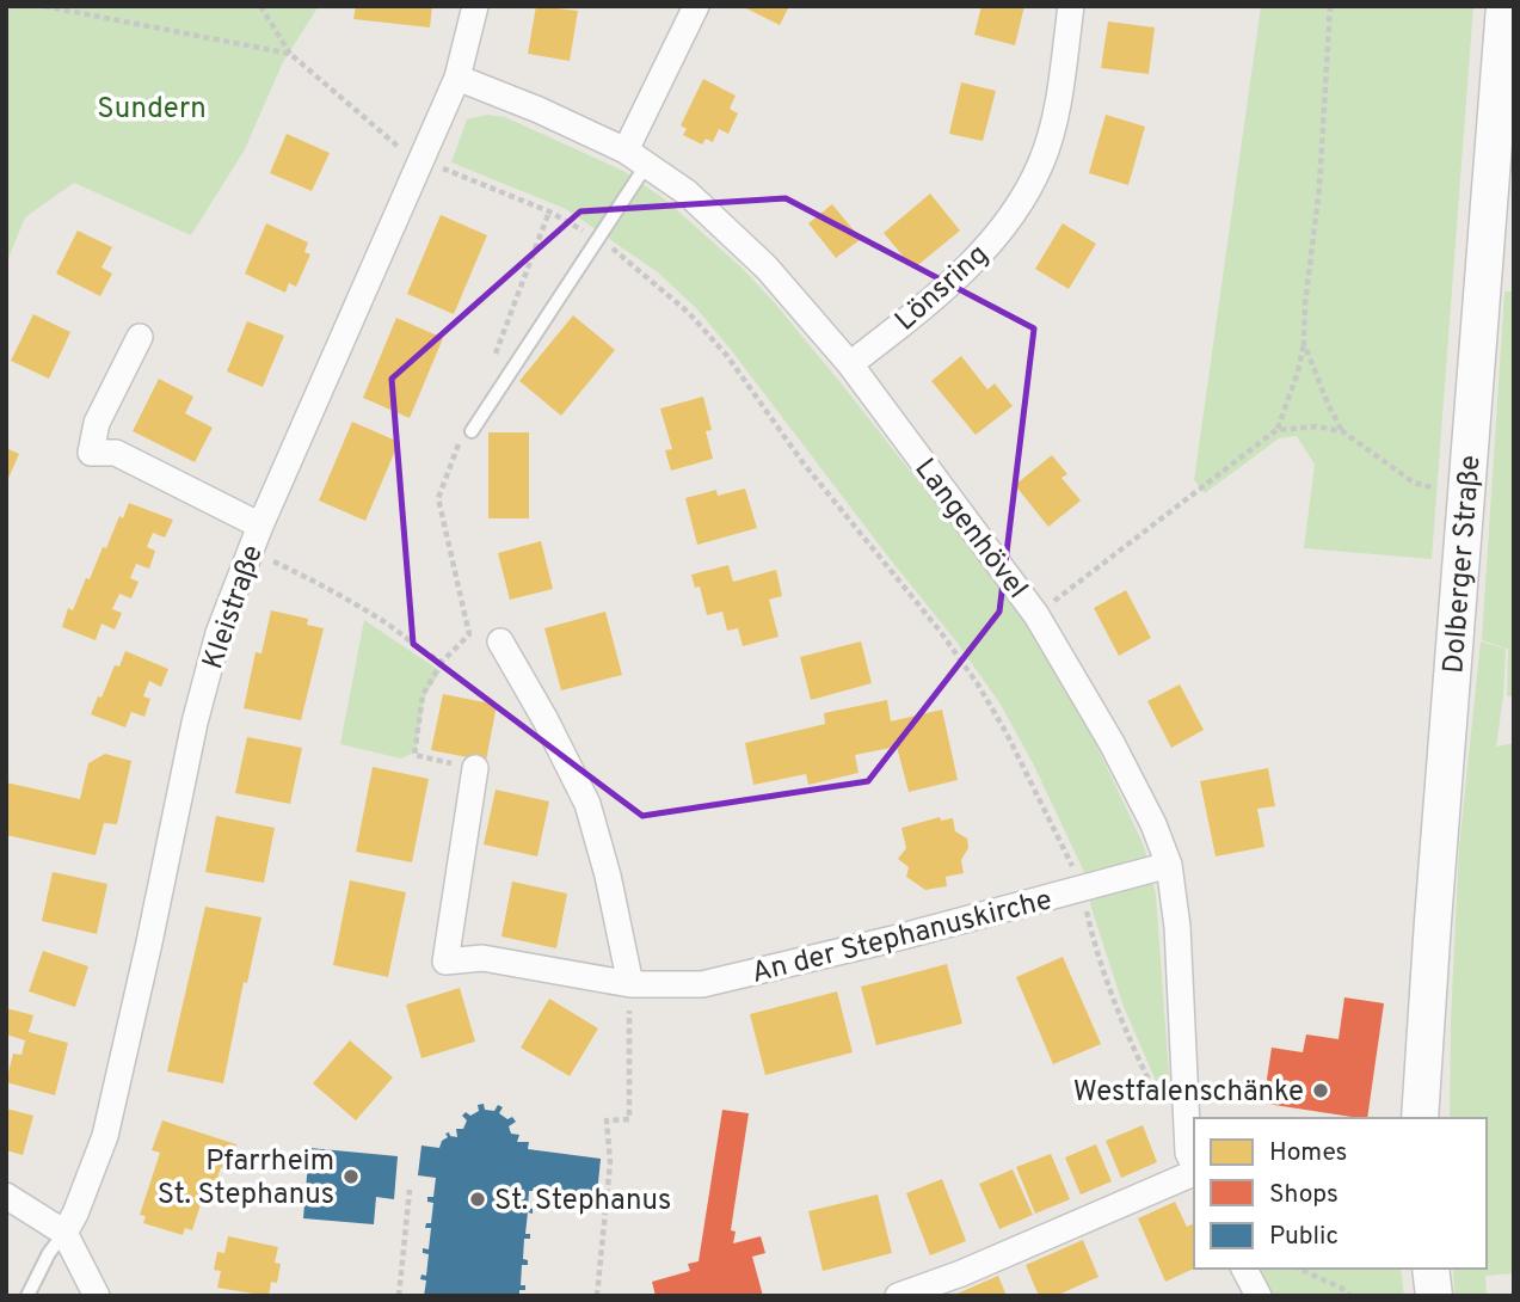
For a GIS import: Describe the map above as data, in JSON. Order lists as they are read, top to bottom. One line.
{"streets":{"main road":["Dolberger Straße"],"street":["Lönsring","Langenhövel","Kleistraße","An der Stephanuskirche"]},"crossings":[["Lönsring","Langenhövel"],["Langenhövel","Kleistraße"],["Langenhövel","An der Stephanuskirche"]],"parks":["Sundern"],"places":["Westfalenschänke","Pfarrheim St. Stephanus","St. Stephanus"],"legend":["Homes","Shops","Public"]}
